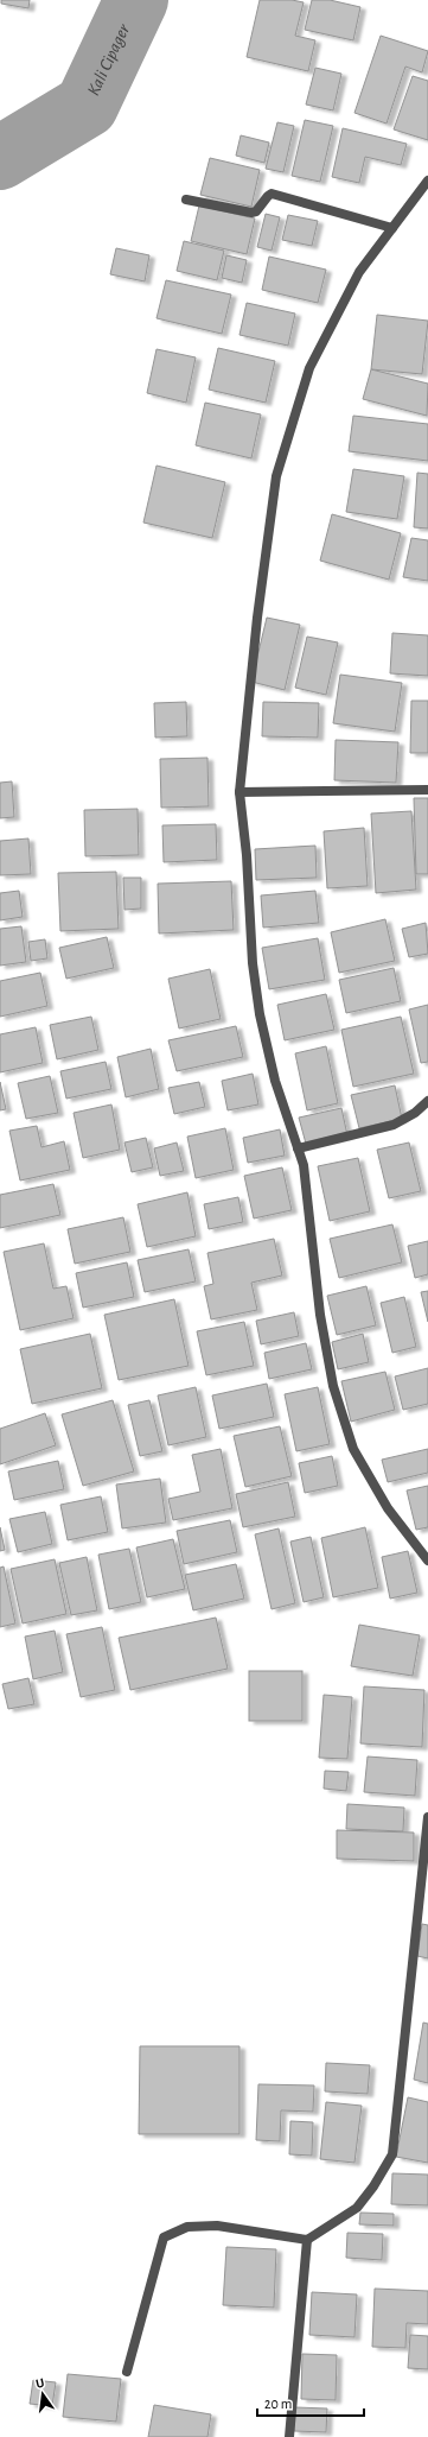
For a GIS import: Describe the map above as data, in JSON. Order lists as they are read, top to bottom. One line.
{"water":["Kali Cipager"],"scale_bar":"20 m","north":"top"}
